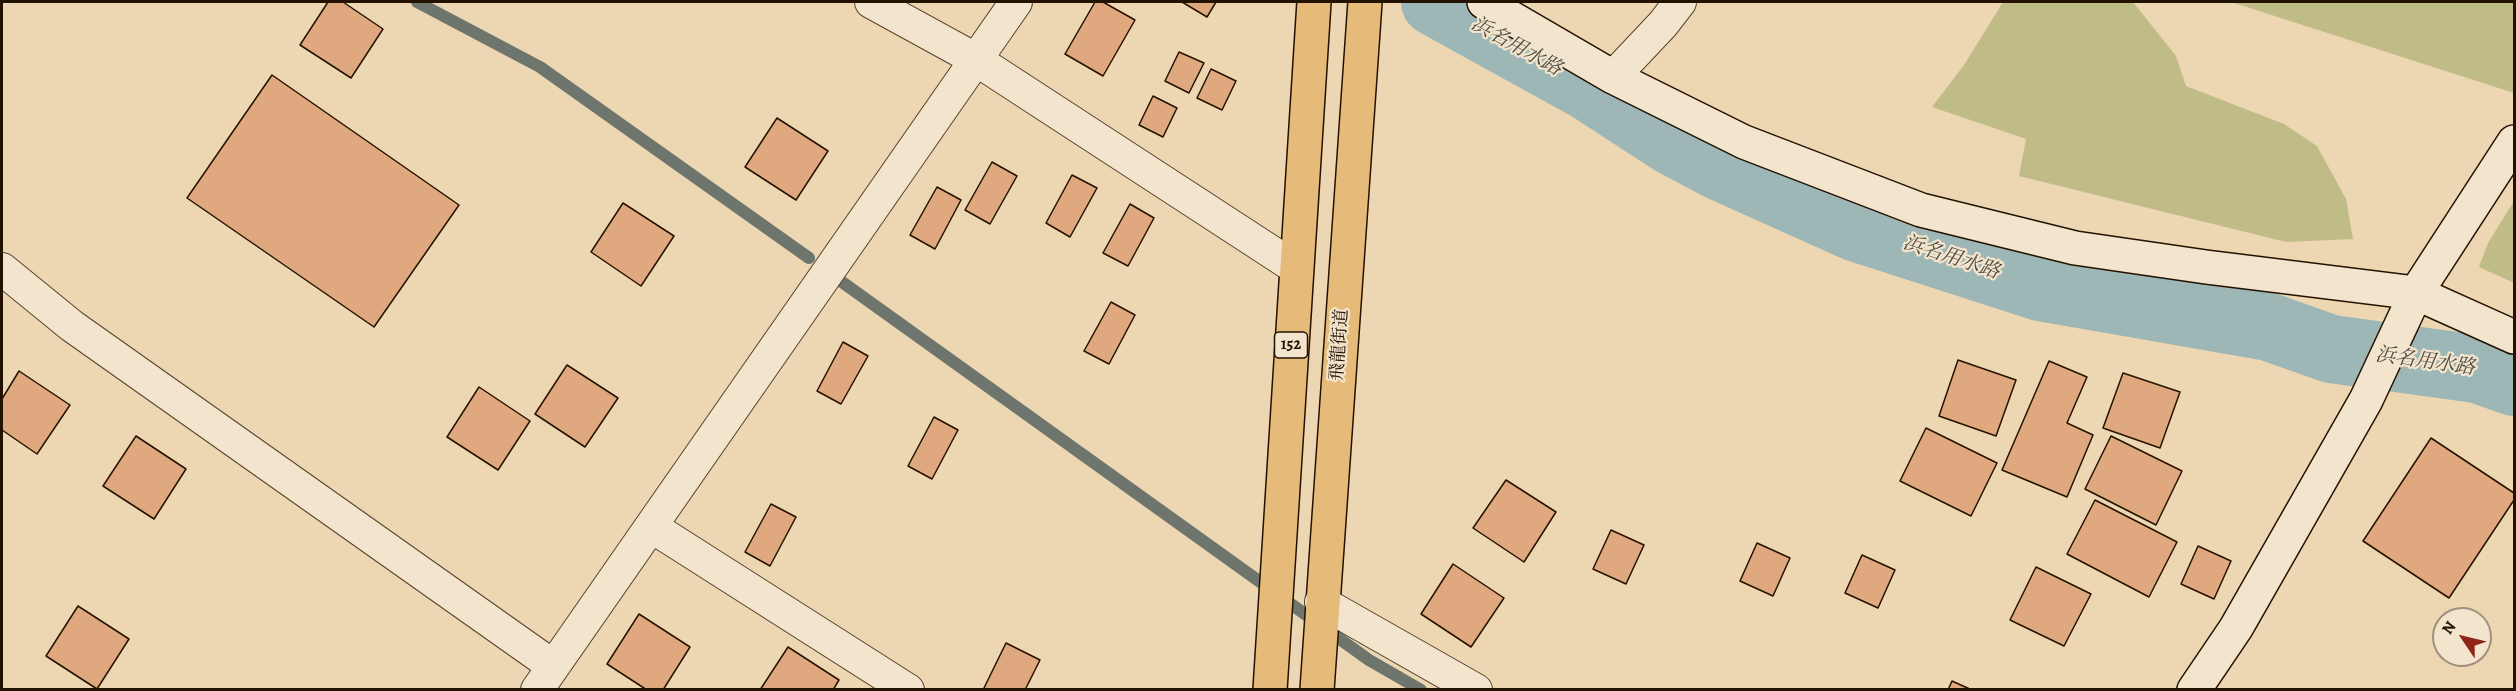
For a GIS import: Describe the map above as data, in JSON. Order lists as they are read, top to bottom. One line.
{"streets":{"highway":["152","飛龍街道"]},"water":["浜名用水路"],"north":"top left"}
